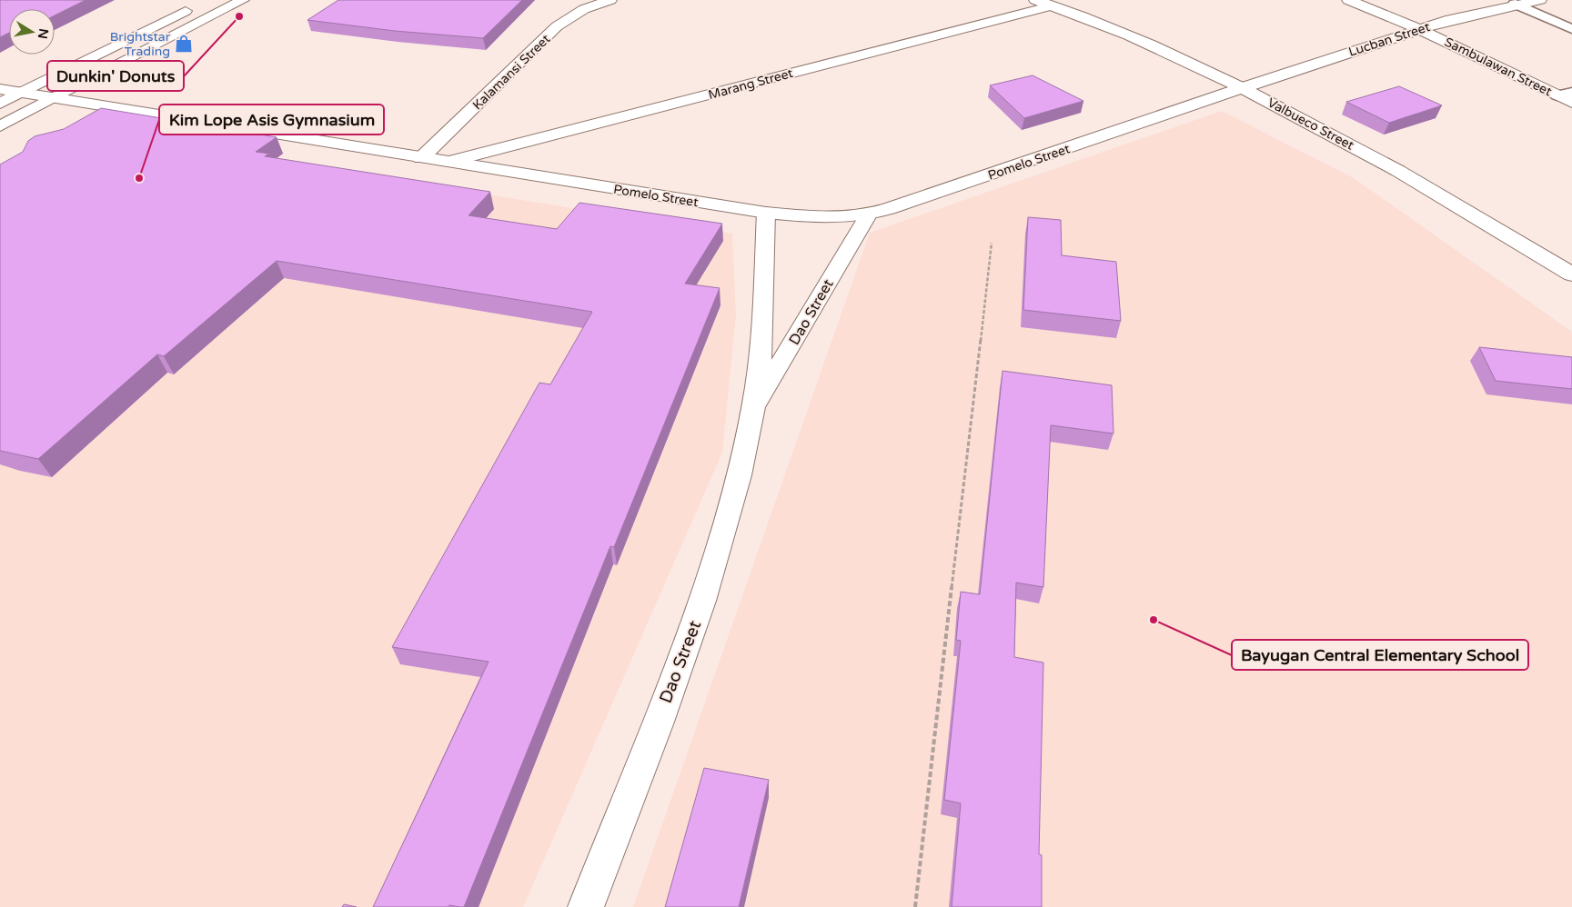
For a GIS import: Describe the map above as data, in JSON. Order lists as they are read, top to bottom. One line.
{"streets":{"main road":["Lucban Street","Sambulawan Street","Kalamansi Street","Marang Street","Valbueco Street","Pomelo Street","Dao Street"]},"crossings":[["Lucban Street","Sambulawan Street"],["Lucban Street","Valbueco Street"],["Lucban Street","Pomelo Street"],["Kalamansi Street","Pomelo Street"],["Marang Street","Valbueco Street"],["Marang Street","Pomelo Street"],["Valbueco Street","Pomelo Street"],["Pomelo Street","Dao Street"]],"places":{"other":["Dunkin' Donuts","Kim Lope Asis Gymnasium","Bayugan Central Elementary School"],"shop":["Brightstar Trading"]},"north":"right"}
